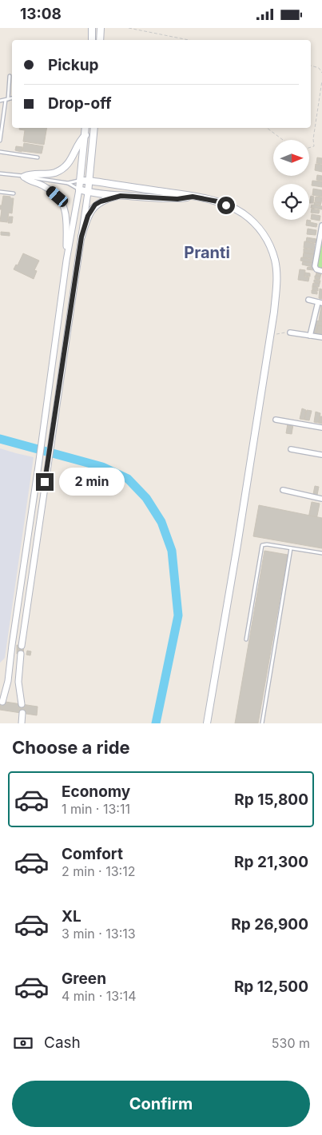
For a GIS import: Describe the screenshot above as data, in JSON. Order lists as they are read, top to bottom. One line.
{"districts":["Pranti"],"north":"right","page":{"status":"13:08","banner":["Pickup","Drop-off"],"bubble":"2 min","heading":"Choose a ride","list":[{"name":"Economy","note":"1 min · 13:11","value":"Rp 15,800"},{"name":"Comfort","note":"2 min · 13:12","value":"Rp 21,300"},{"name":"XL","note":"3 min · 13:13","value":"Rp 26,900"},{"name":"Green","note":"4 min · 13:14","value":"Rp 12,500"}],"pay":["Cash","530 m"],"buttons":"Confirm"}}
